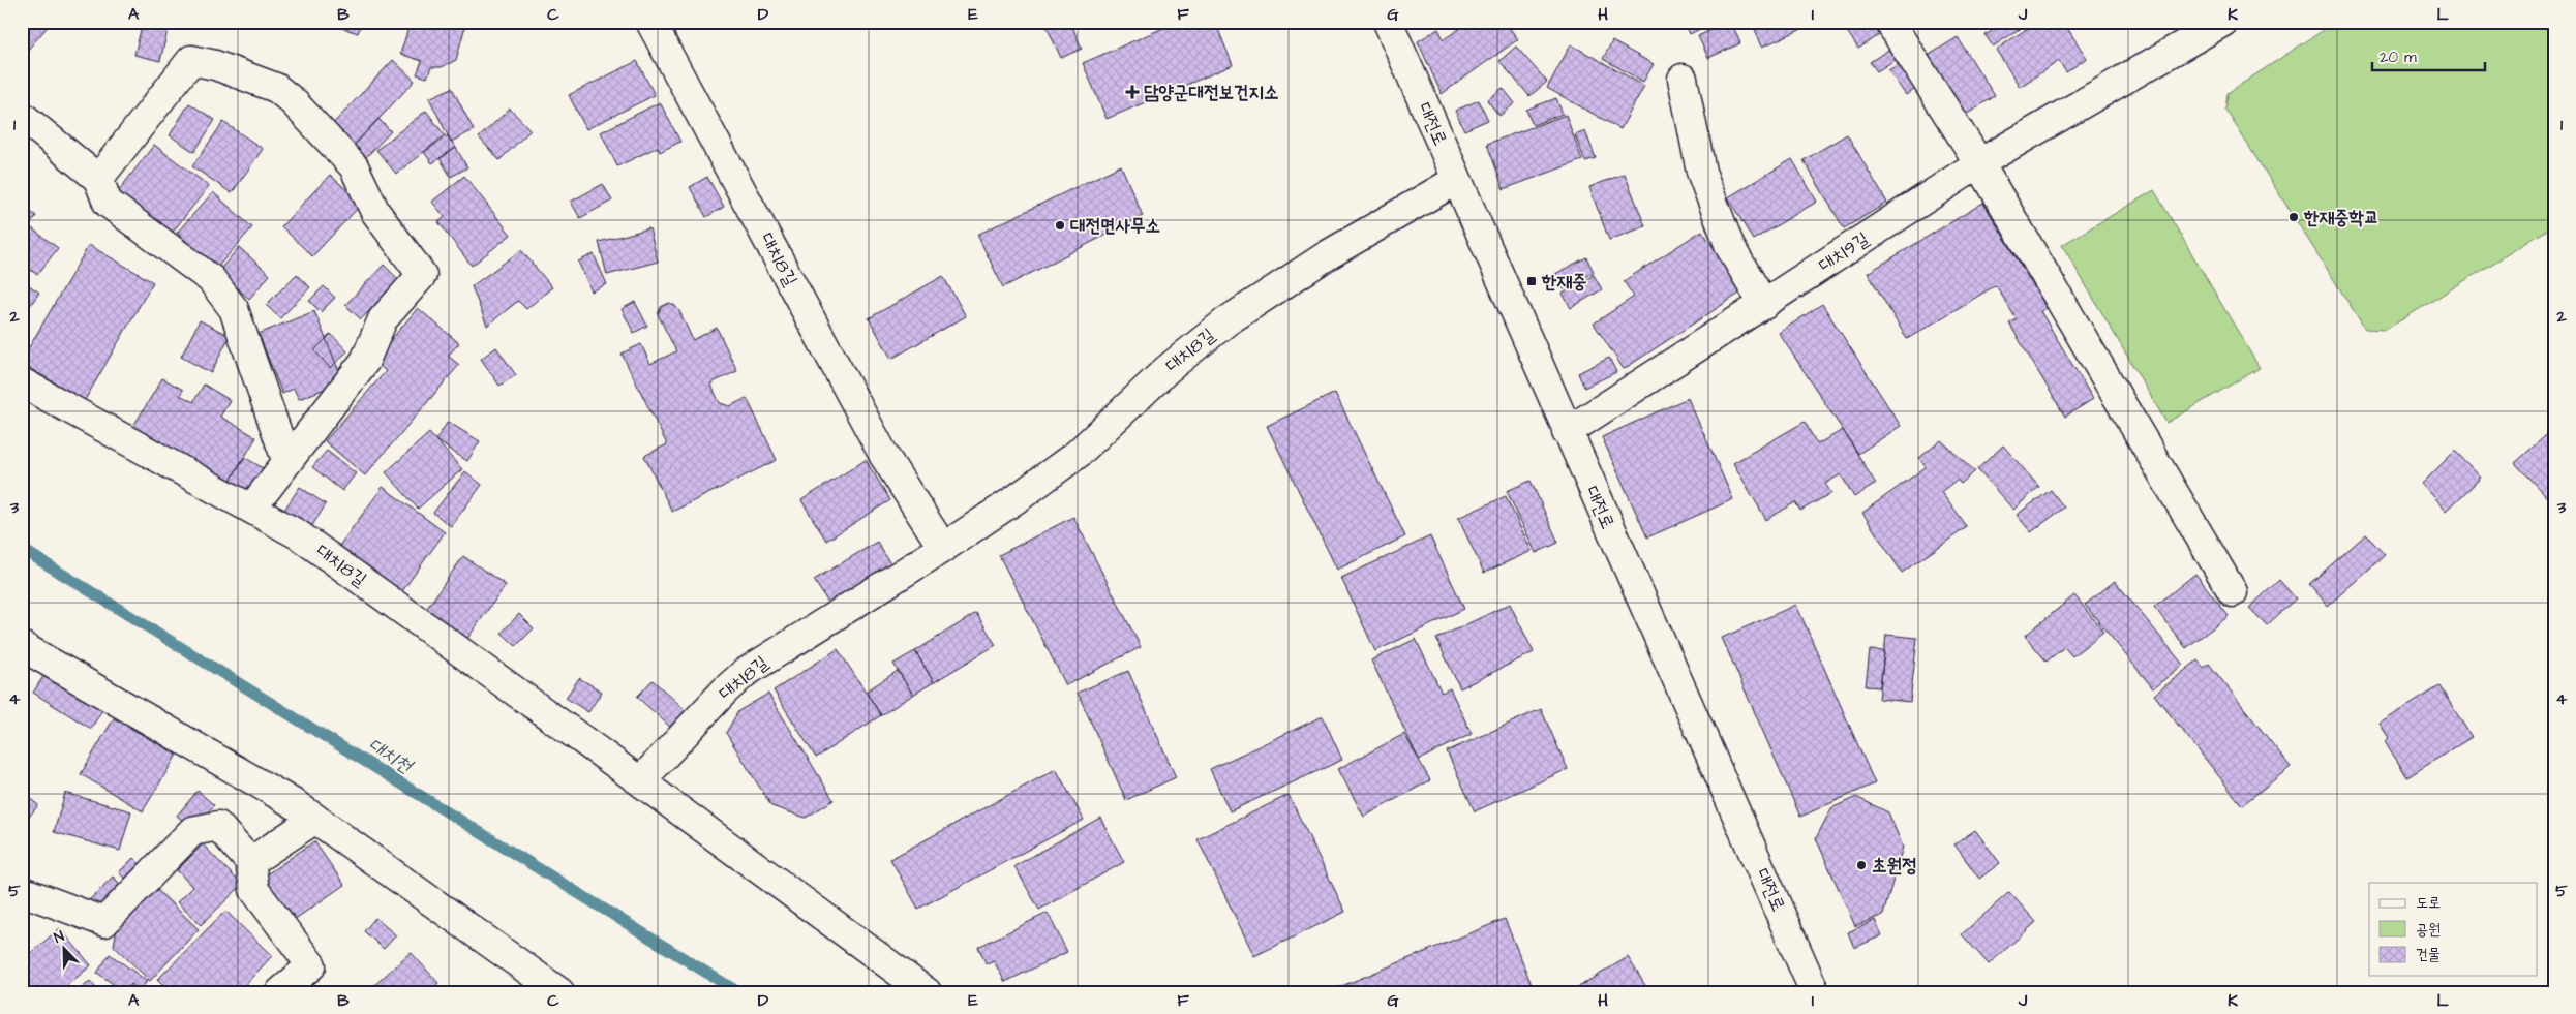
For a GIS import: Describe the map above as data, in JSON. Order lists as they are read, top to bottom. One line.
{"streets":{"street":["대전로","대치9길","대치8길"]},"crossings":[["대전로","대치9길"],["대전로","대치8길"]],"water":["대치천"],"places":{"health":["담양군대전보건지소"],"other":["한재중학교","대전면사무소","초원정"],"transit":["한재중"]},"legend":["도로","공원","건물"],"scale_bar":"20 m","north":"top left","grid":{"columns":["A","B","C","D","E","F","G","H","I","J","K","L"],"rows":["1","2","3","4","5"]}}
